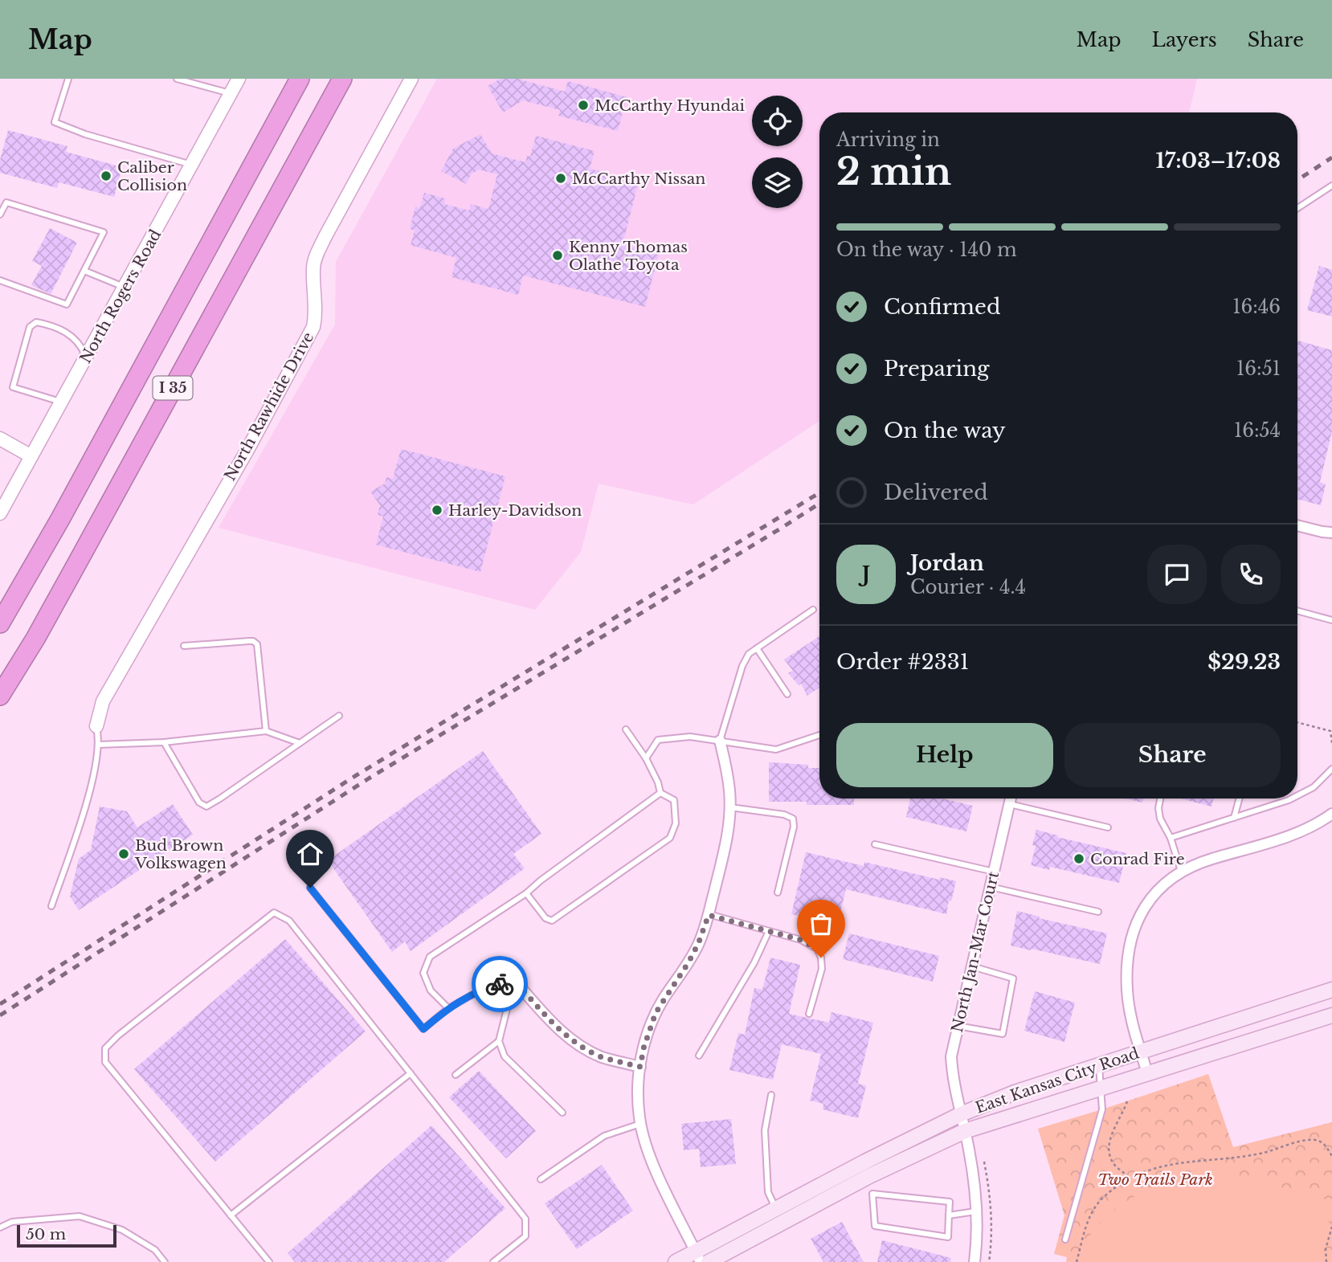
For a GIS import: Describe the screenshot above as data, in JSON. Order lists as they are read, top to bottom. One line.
{"streets":{"highway":["I 35"],"main road":["East Kansas City Road"],"street":["North Rogers Road","North Rawhide Drive","North Jan-Mar Court"]},"crossings":[["North Jan-Mar Court","East Kansas City Road"]],"parks":["Two Trails Park"],"places":["McCarthy Hyundai","Caliber Collision","McCarthy Nissan","Kenny Thomas Olathe Toyota","Harley-Davidson","Bud Brown Volkswagen","Conrad Fire"],"scale_bar":"50 m","page":{"header":"Map","nav":["Map","Layers","Share"],"heading":["2 min","Arriving in","17:03–17:08"],"panel":["Jordan","Courier · 4.4","Order #2331","$29.23"],"bar":"On the way · 140 m","list":[["Confirmed","16:46"],["Preparing","16:51"],["On the way","16:54"],"Delivered"],"round":"J","buttons":["Help","Share"],"scale":"50 m"}}
